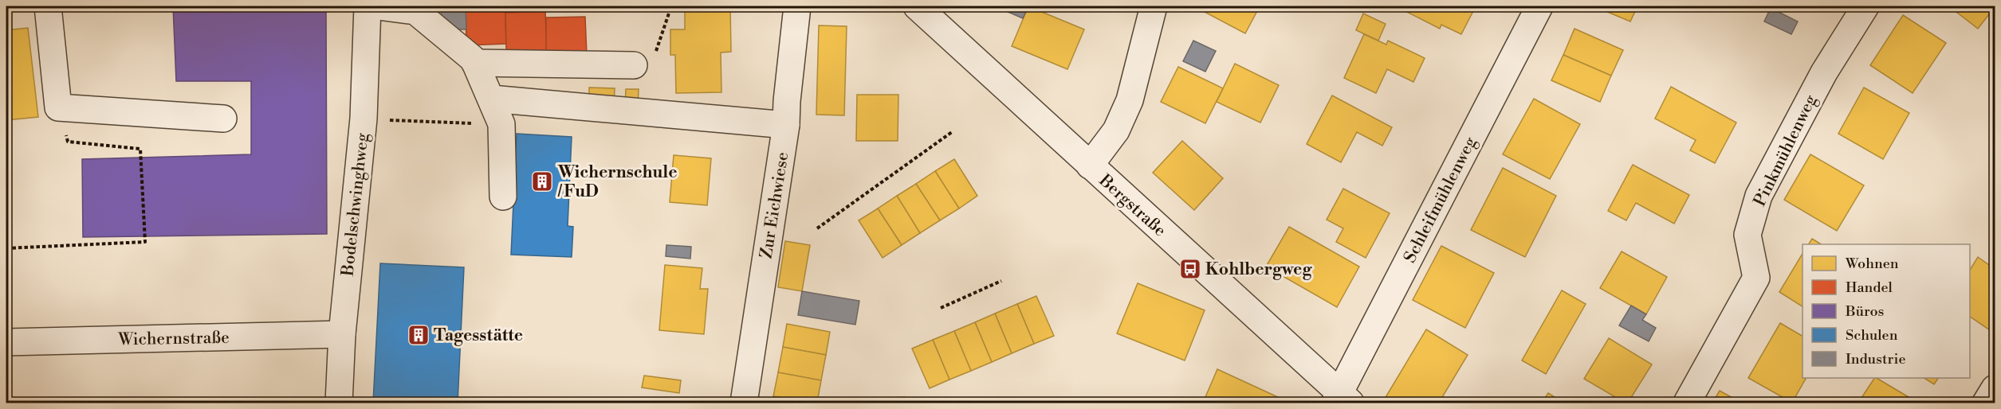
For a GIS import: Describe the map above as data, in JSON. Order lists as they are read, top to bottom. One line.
{"streets":{"street":["Pinkmühlenweg","Schleifmühlenweg","Bodelschwinghweg","Zur Eichwiese","Bergstraße","Wichernstraße"]},"crossings":[["Schleifmühlenweg","Bergstraße"],["Bodelschwinghweg","Wichernstraße"]],"places":{"building":["Wichernschule / FuD","Tagesstätte"],"bus stop":["Kohlbergweg"]},"legend":["Wohnen","Handel","Büros","Schulen","Industrie"]}
